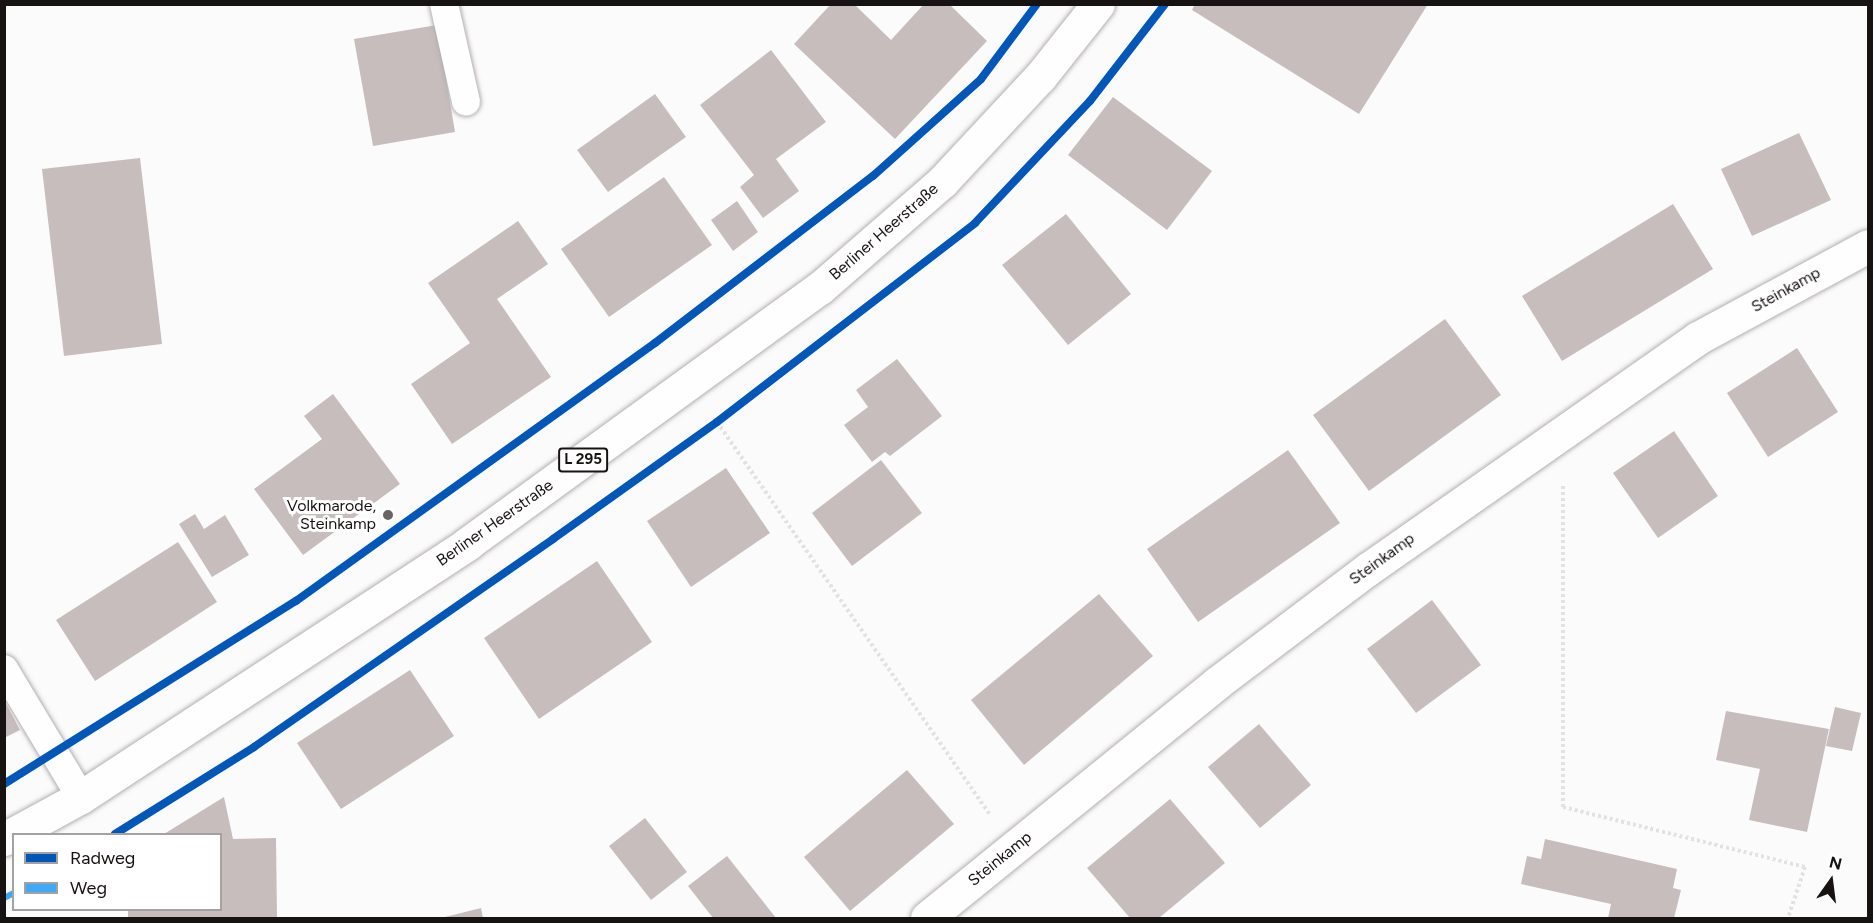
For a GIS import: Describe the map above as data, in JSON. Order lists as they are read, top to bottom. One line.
{"streets":{"main road":["Berliner Heerstraße","Steinkamp","L 295"]},"places":["Volkmarode, Steinkamp"],"legend":["Radweg","Weg"],"north":"top"}
